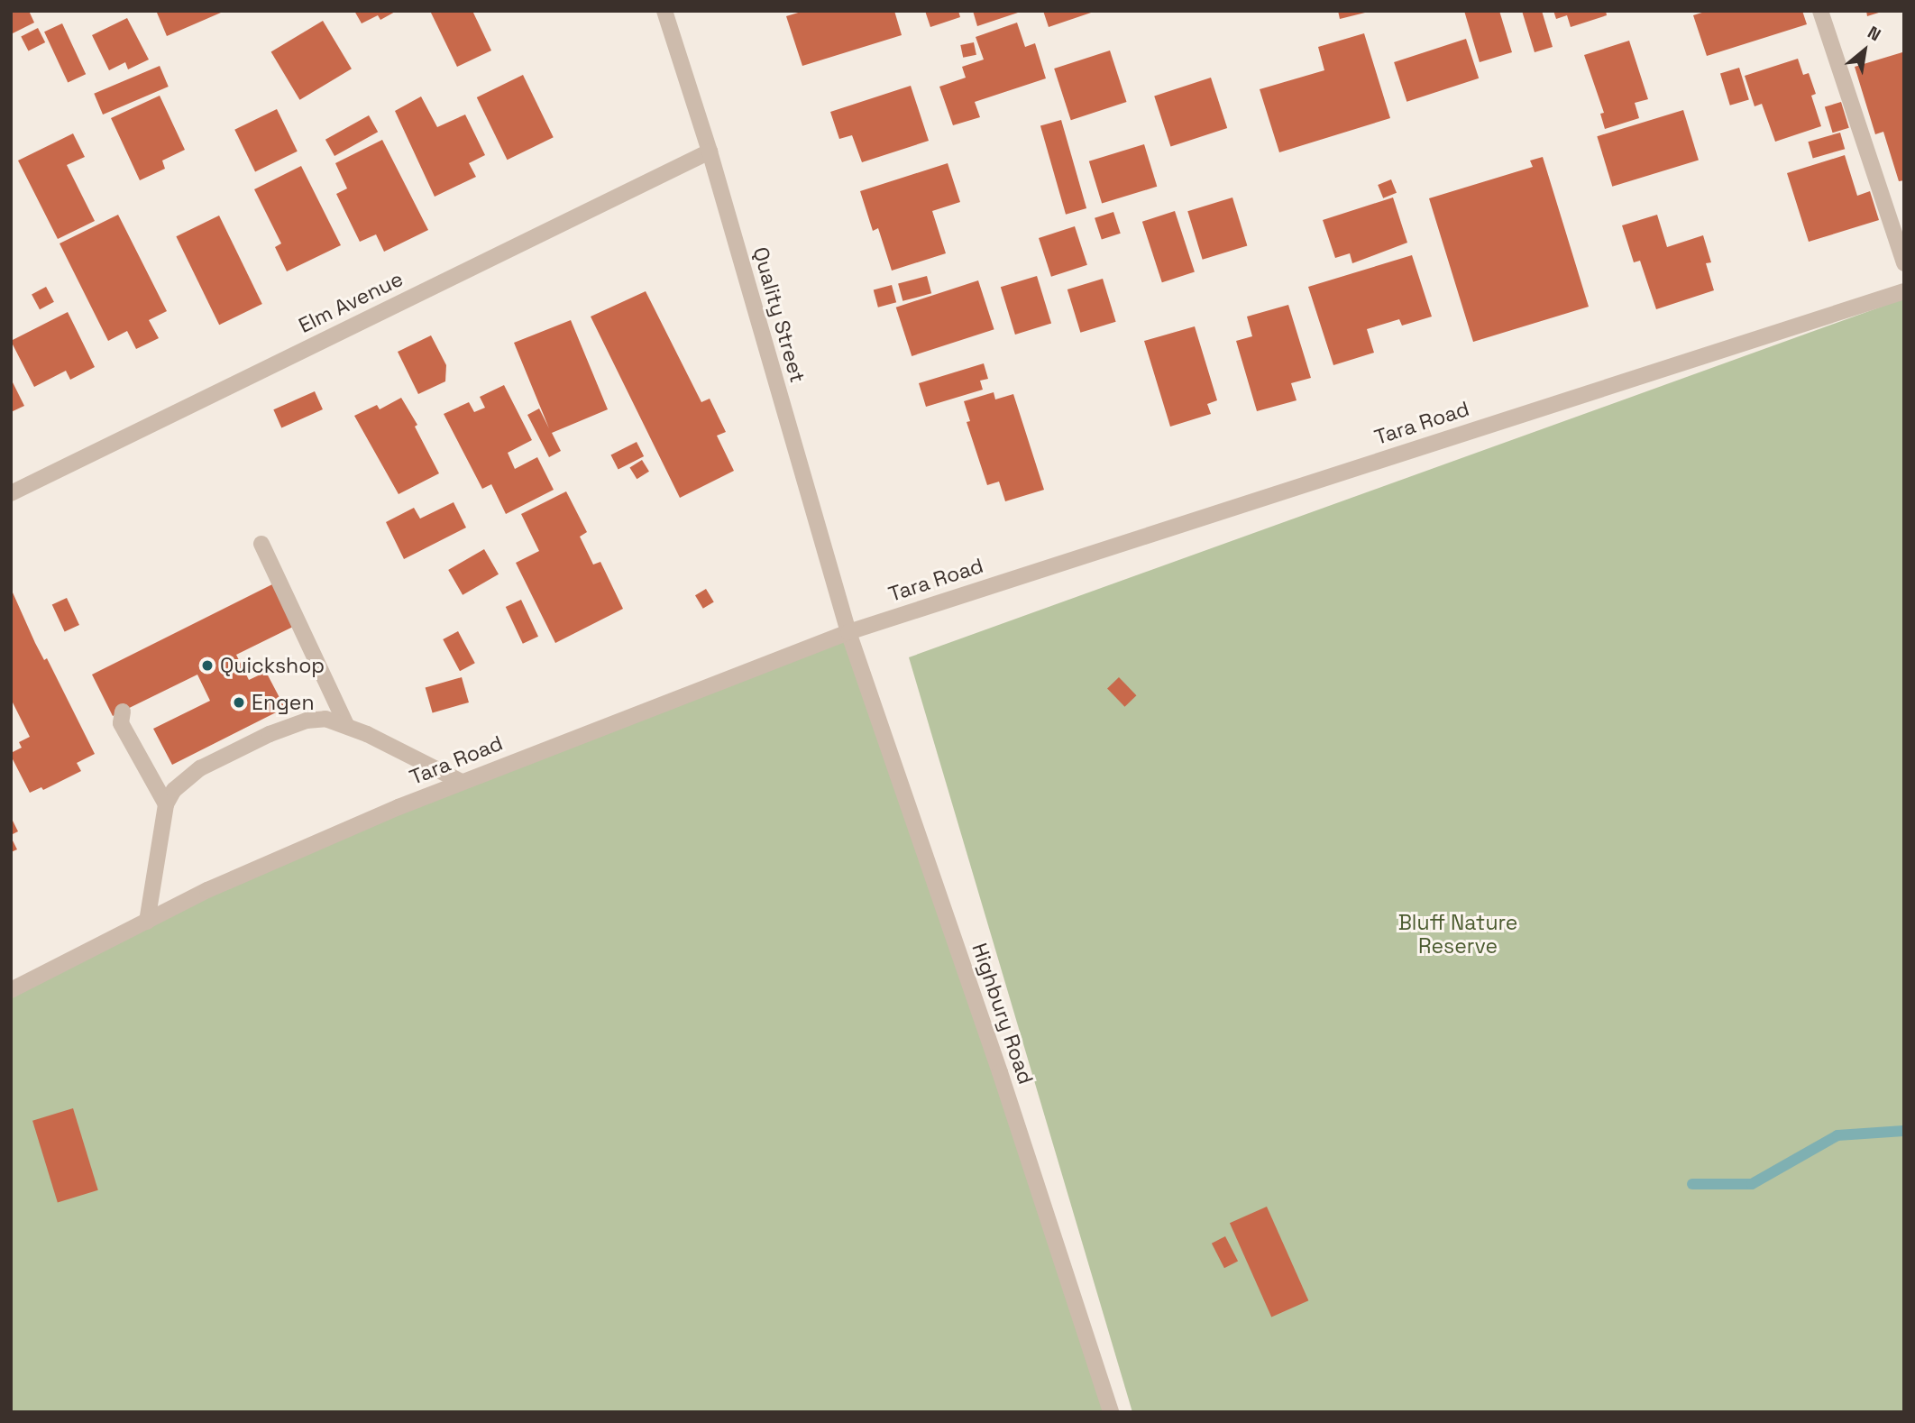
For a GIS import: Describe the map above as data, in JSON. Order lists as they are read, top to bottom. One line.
{"streets":{"street":["Elm Avenue","Quality Street","Tara Road","Highbury Road"]},"crossings":[["Elm Avenue","Quality Street"],["Quality Street","Tara Road"],["Quality Street","Highbury Road"],["Tara Road","Highbury Road"]],"parks":["Bluff Nature Reserve"],"places":["Quickshop","Engen"],"north":"top right"}
